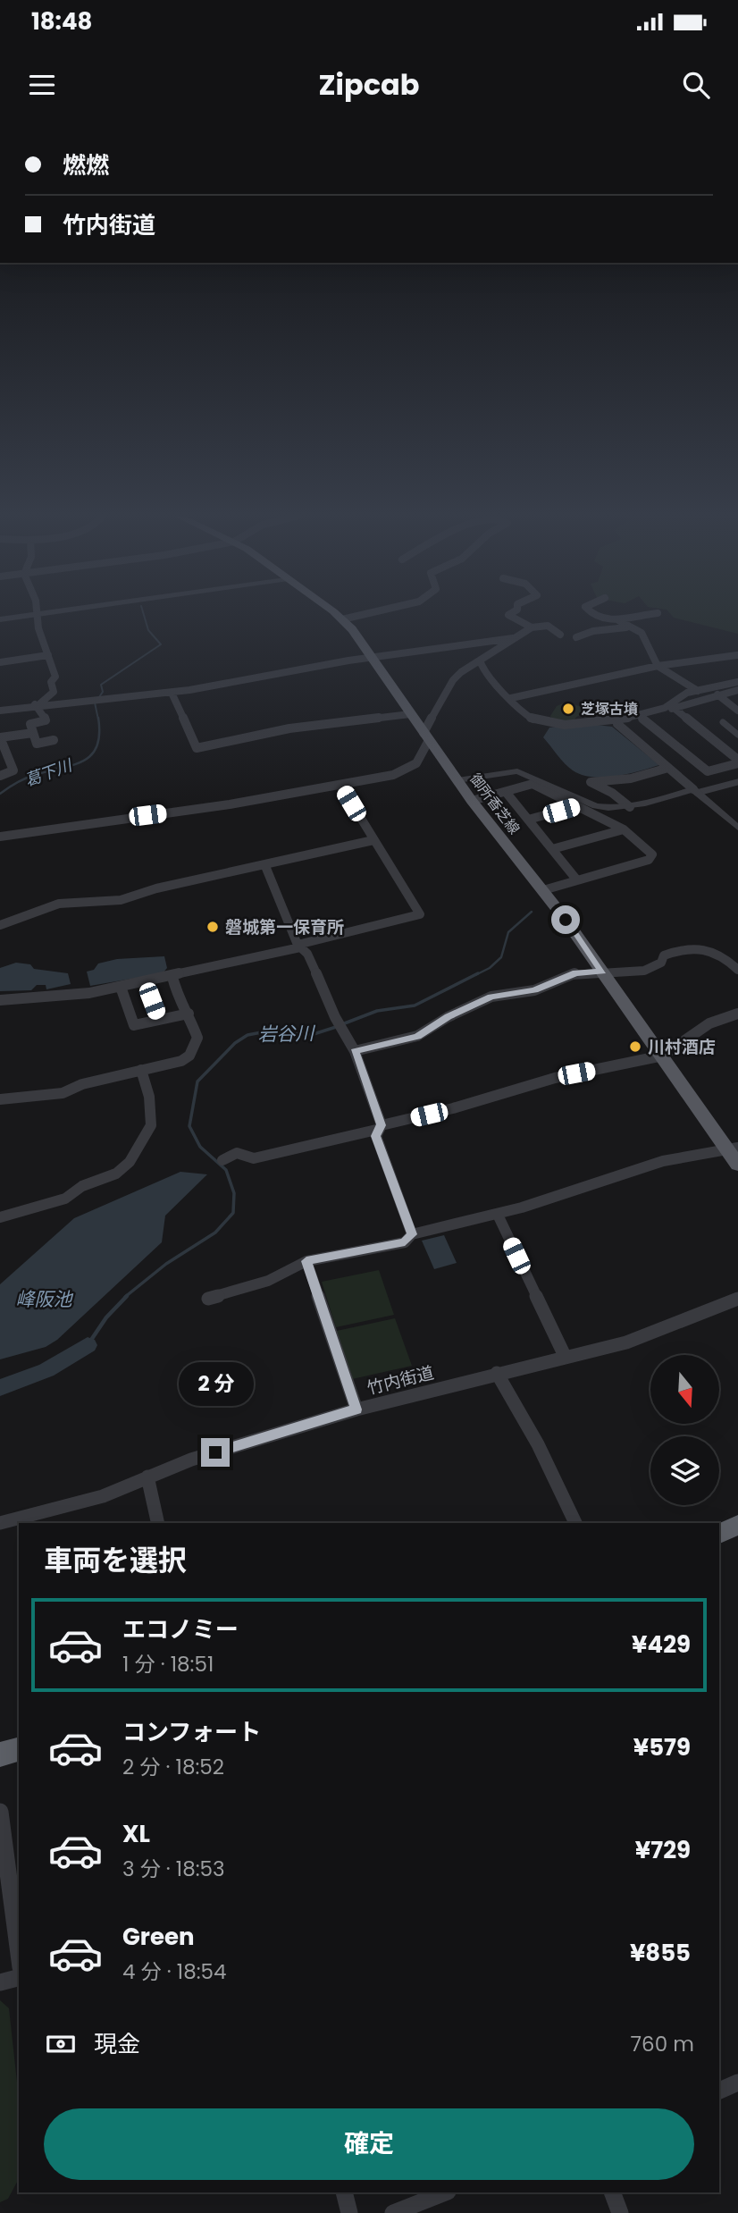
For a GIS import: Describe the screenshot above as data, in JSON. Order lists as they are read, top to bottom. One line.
{"streets":{"main road":["御所香芝線"],"street":["竹内街道"]},"water":["葛下川","岩谷川","峰阪池"],"places":["芝塚古墳","磐城第一保育所","川村酒店"],"north":"bottom","page":{"status":"18:48","header":"Zipcab","banner":["燃燃","竹内街道"],"bubble":"2 分","heading":"車両を選択","list":[{"name":"エコノミー","note":"1 分 · 18:51","value":"¥429"},{"name":"コンフォート","note":"2 分 · 18:52","value":"¥579"},{"name":"XL","note":"3 分 · 18:53","value":"¥729"},{"name":"Green","note":"4 分 · 18:54","value":"¥855"}],"pay":["現金","760 m"],"buttons":"確定"}}
